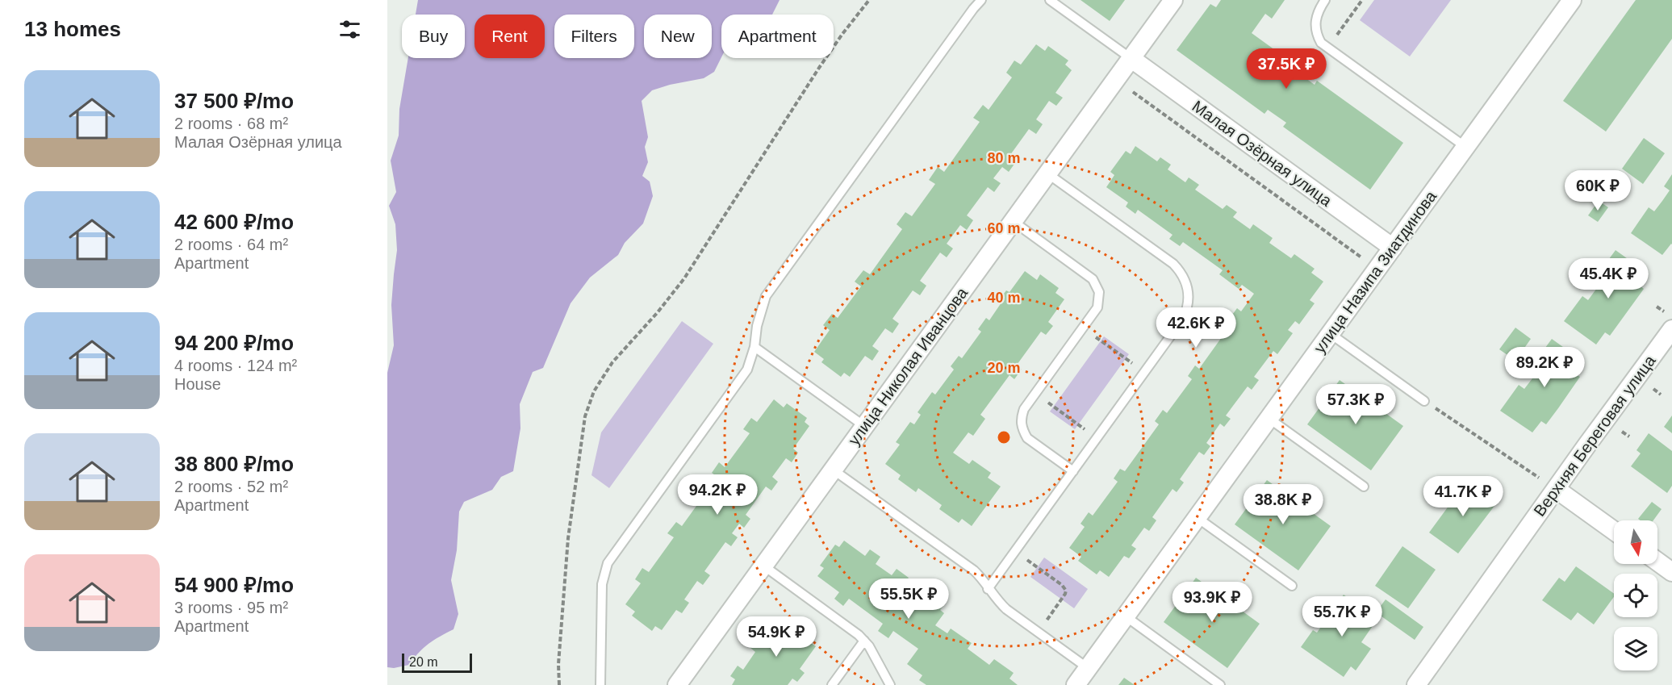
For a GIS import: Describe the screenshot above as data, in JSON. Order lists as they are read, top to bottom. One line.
{"streets":{"street":["Малая Озёрная улица","улица Назипа Зиатдинова","улица Николая Иванцова","Верхняя Береговая улица"]},"crossings":[["Малая Озёрная улица","улица Назипа Зиатдинова"],["Малая Озёрная улица","улица Николая Иванцова"]],"scale_bar":"20 m","north":"bottom","page":{"heading":"13 homes","chip":["Buy","Rent","Filters","New","Apartment"],"price":["37.5K ₽","60K ₽","45.4K ₽","42.6K ₽","89.2K ₽","57.3K ₽","94.2K ₽","41.7K ₽","38.8K ₽","55.5K ₽","93.9K ₽","55.7K ₽","54.9K ₽"],"list":[{"name":"37 500 ₽/mo","note":"2 rooms · 68 m² · Малая Озёрная улица"},{"name":"42 600 ₽/mo","note":"2 rooms · 64 m² · Apartment"},{"name":"94 200 ₽/mo","note":"4 rooms · 124 m² · House"},{"name":"38 800 ₽/mo","note":"2 rooms · 52 m² · Apartment"},{"name":"54 900 ₽/mo","note":"3 rooms · 95 m² · Apartment"}],"scale":"20 m"},"rings":["80 m","60 m","40 m","20 m"]}
